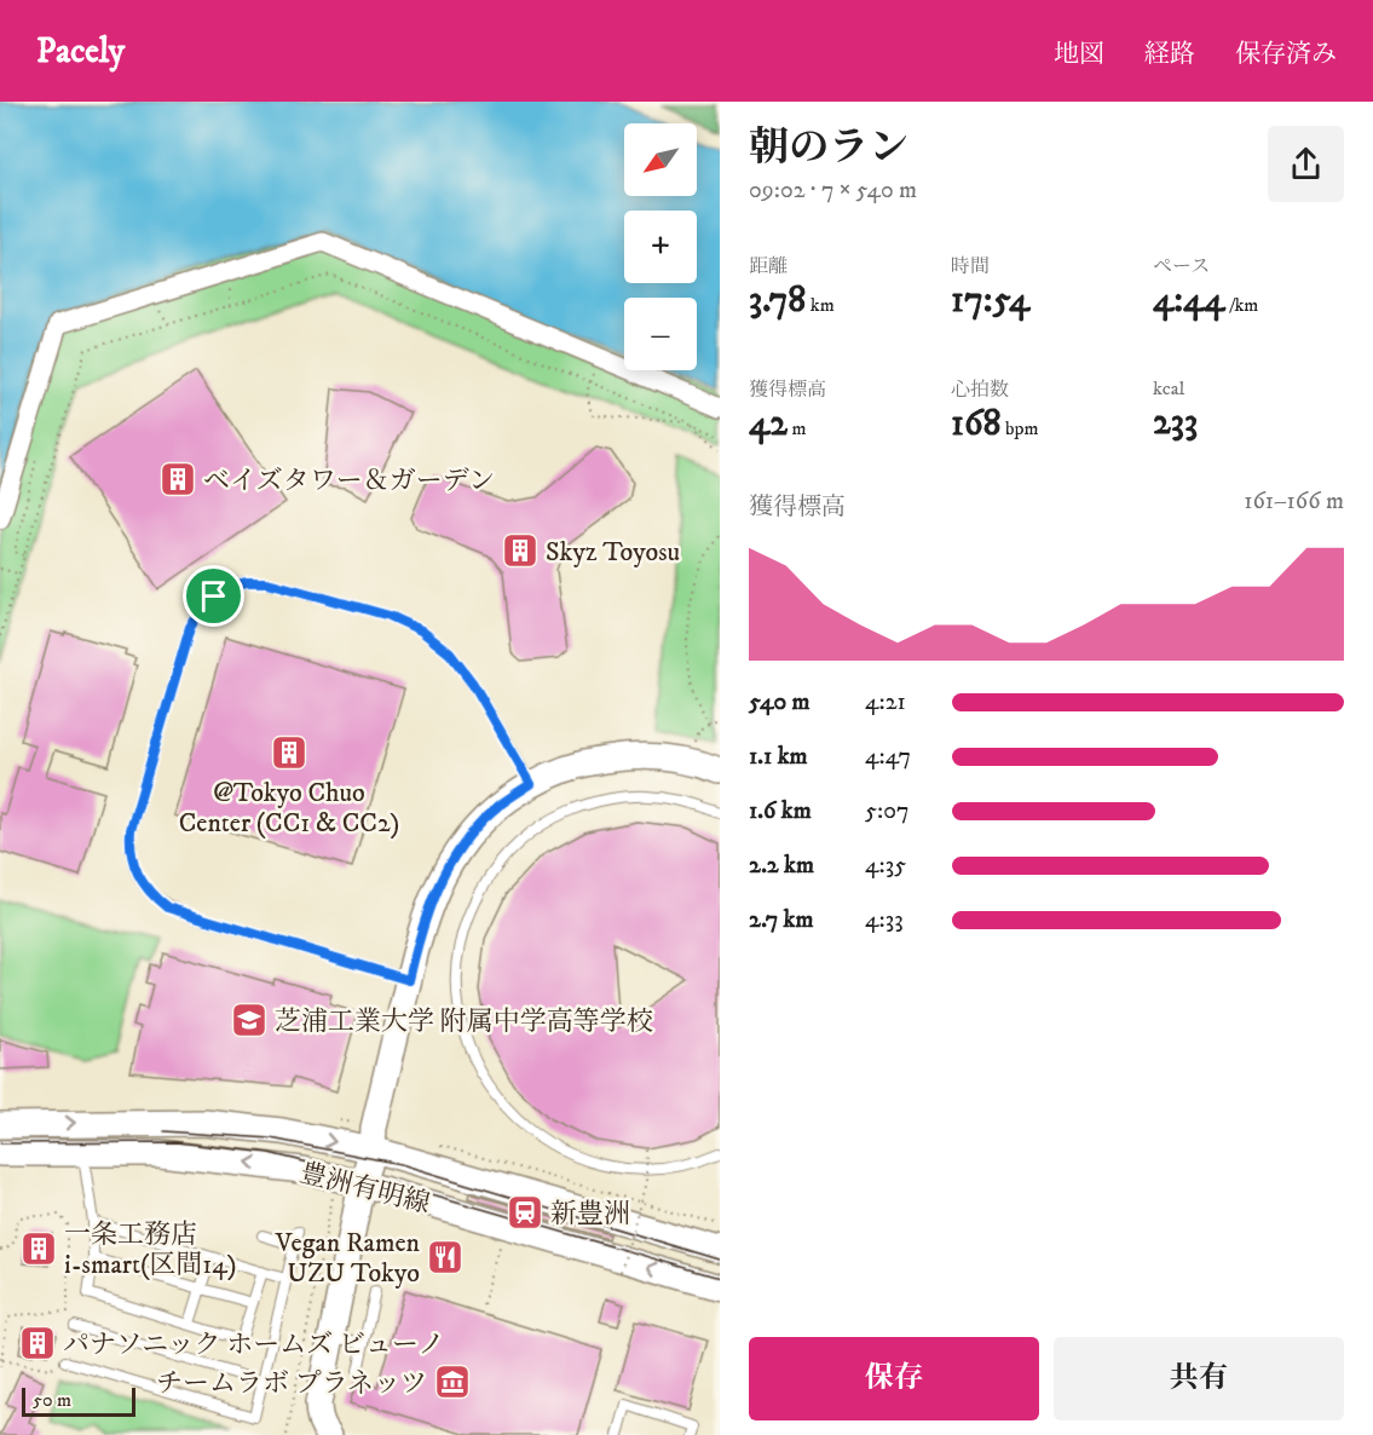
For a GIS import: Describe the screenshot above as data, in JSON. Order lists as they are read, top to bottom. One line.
{"streets":{"main road":["豊洲有明線"]},"places":{"building":["ベイズタワー＆ガーデン","Skyz Toyosu","@Tokyo Chuo Center (CC1 & CC2)","一条工務店 i-smart(区間14)","パナソニック ホームズ ビューノ"],"school or university":["芝浦工業大学 附属中学高等学校"],"station":["新豊洲"],"restaurant":["Vegan Ramen UZU Tokyo"],"museum":["チームラボ プラネッツ"]},"scale_bar":"50 m","north":"bottom left","page":{"header":"Pacely","nav":["地図","経路","保存済み"],"heading":["朝のラン","09:02 · 7 × 540 m"],"map_buttons":["+","−"],"stats":[["距離","3.78 km"],["時間","17:54"],["ペース","4:44 /km"],["獲得標高","42 m"],["心拍数","168 bpm"],["kcal","233"]],"chart":["獲得標高","161–166 m"],"list":[{"name":"540 m","note":"4:21"},{"name":"1.1 km","note":"4:47"},{"name":"1.6 km","note":"5:07"},{"name":"2.2 km","note":"4:35"},{"name":"2.7 km","note":"4:33"}],"buttons":["保存","共有"],"scale":"50 m"}}
